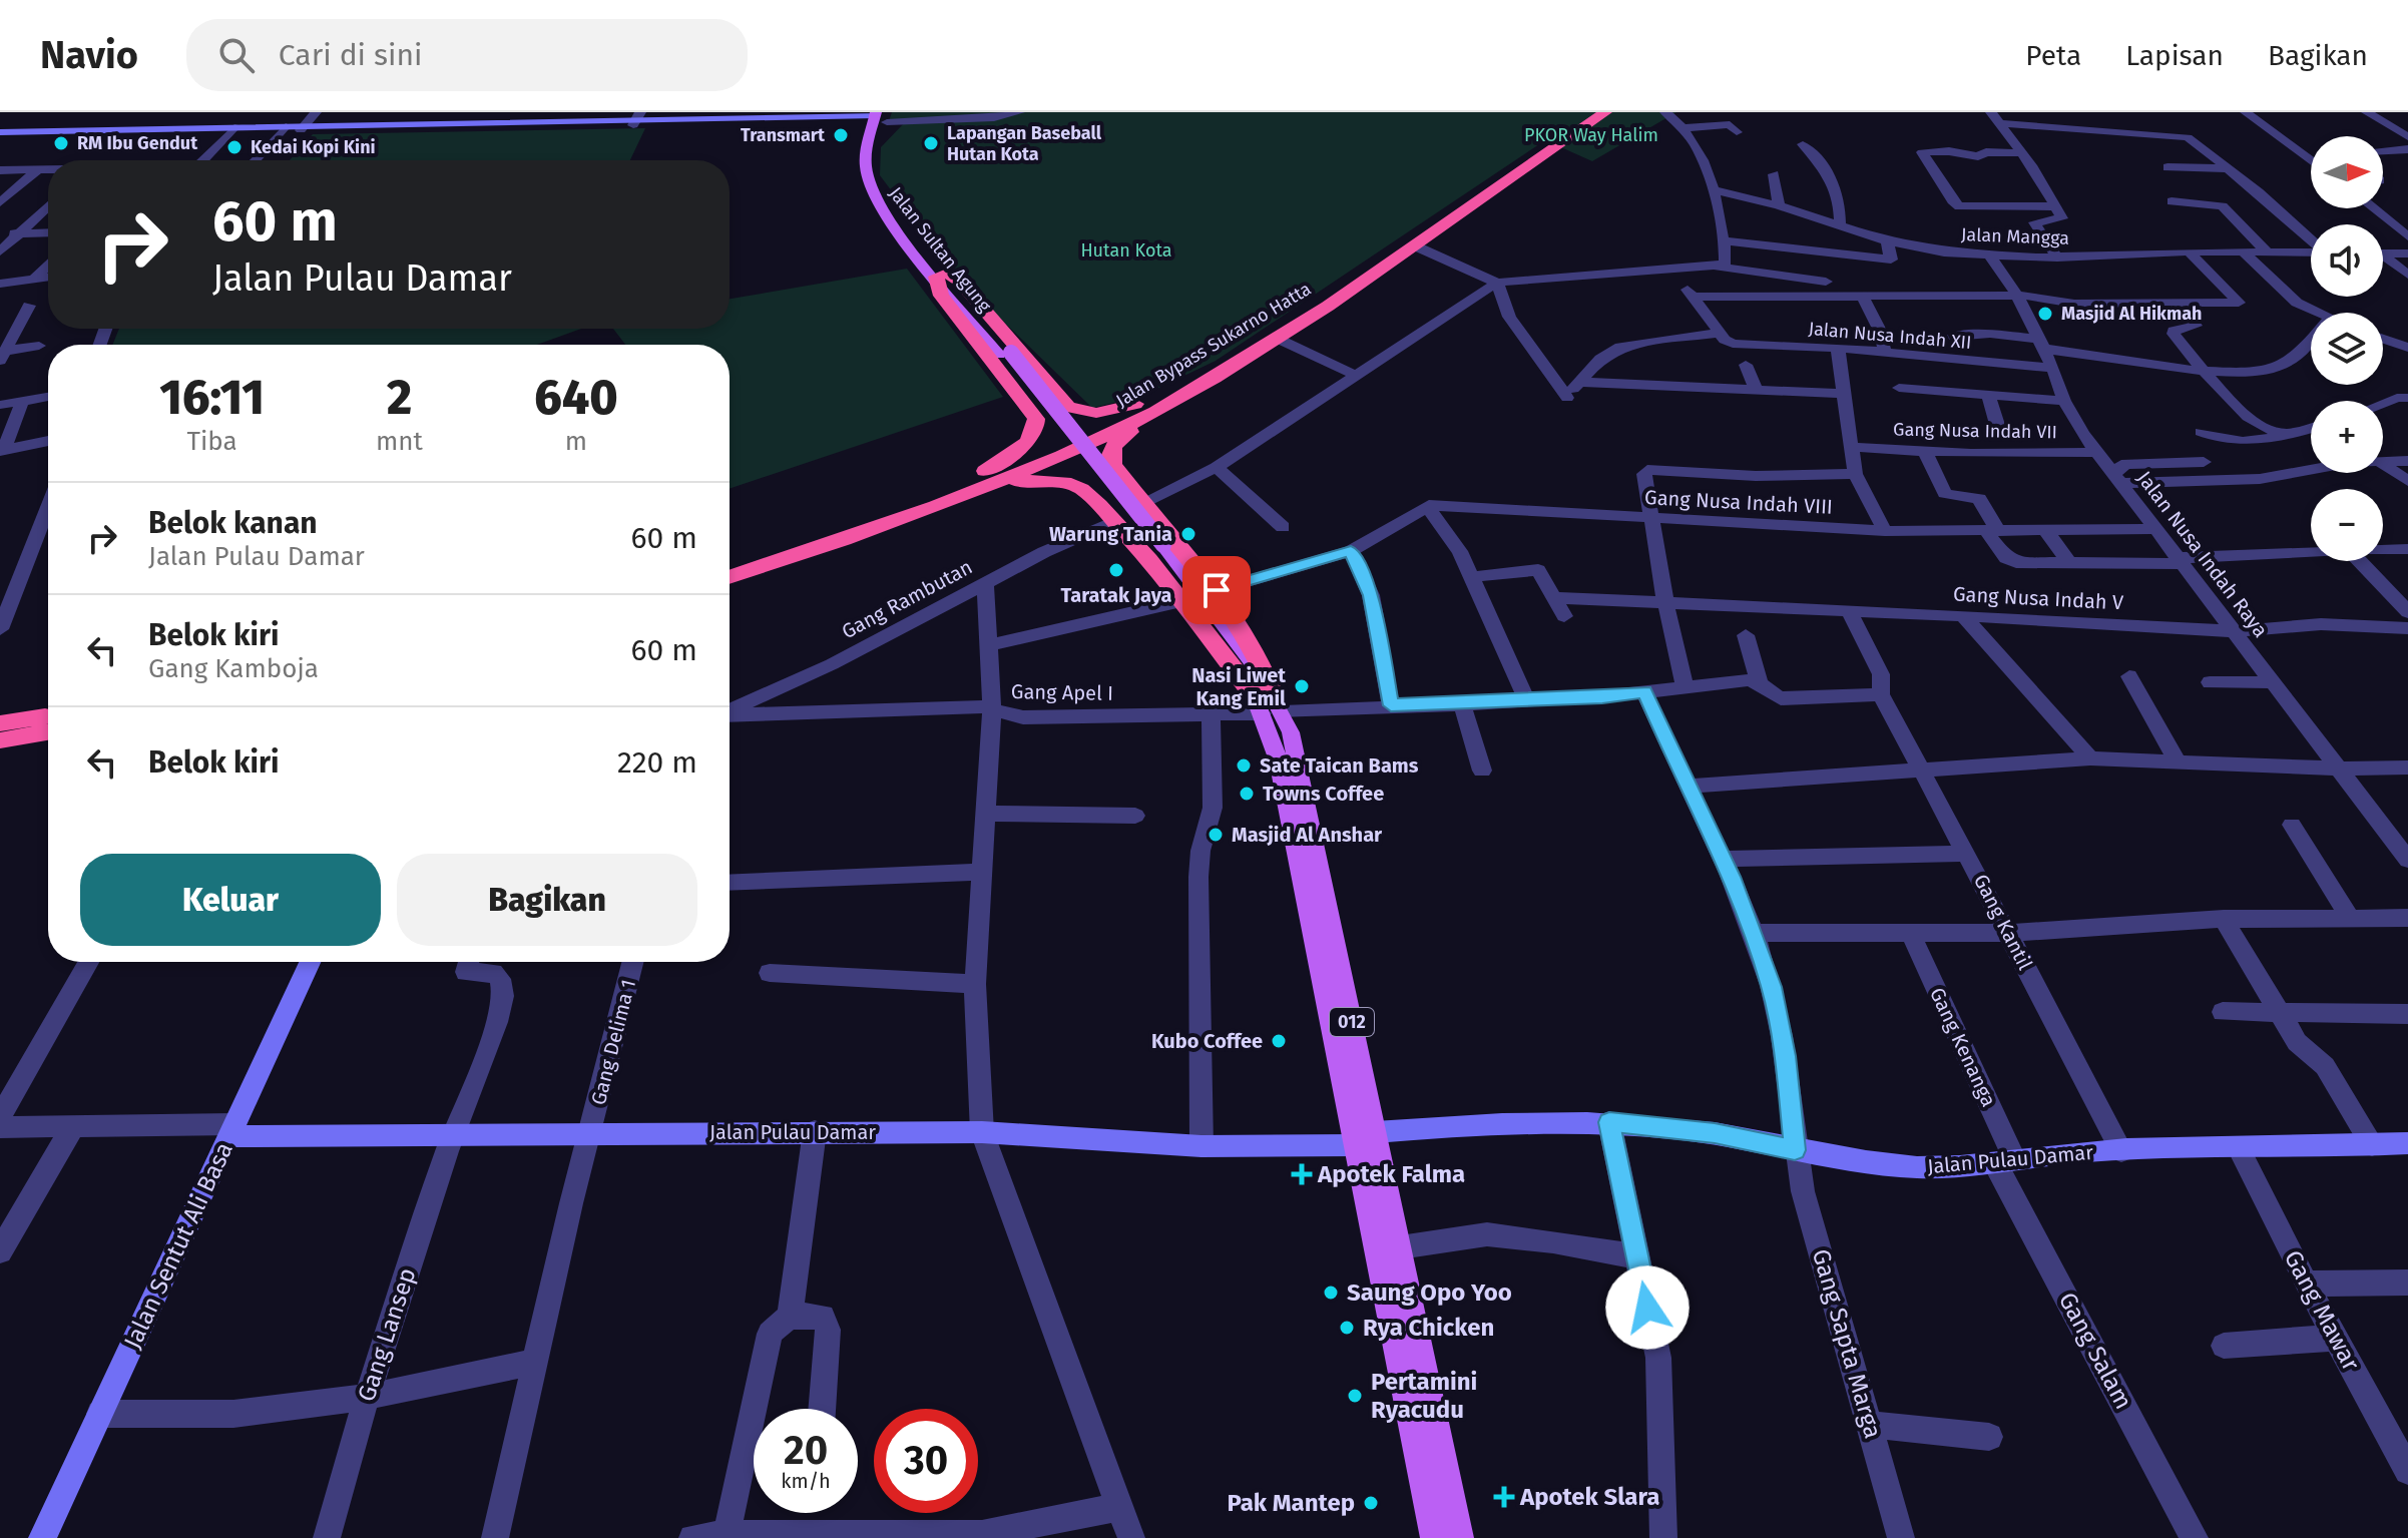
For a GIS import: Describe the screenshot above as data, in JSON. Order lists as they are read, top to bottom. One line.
{"streets":{"highway":["Jalan Bypass Sukarno Hatta"],"main road":["Jalan Sultan Agung","012"],"street":["Jalan Mangga","Jalan Nusa Indah XII","Gang Nusa Indah VII","Gang Nusa Indah VIII","Jalan Nusa Indah Raya","Gang Nusa Indah V","Gang Rambutan","Gang Apel I","Gang Kantil","Gang Delima 1","Gang Kenanga","Jalan Pulau Damar","Jalan Sentut Ali Basa","Gang Mawar","Gang Lansep","Gang Sapta Marga","Gang Salam"]},"crossings":[["Jalan Mangga","Jalan Nusa Indah Raya"],["Jalan Sultan Agung","Gang Apel I"],["Jalan Sultan Agung","012"],["Jalan Nusa Indah XII","Jalan Nusa Indah Raya"],["Gang Nusa Indah VII","Jalan Nusa Indah Raya"],["Gang Nusa Indah VIII","Jalan Nusa Indah Raya"],["Jalan Nusa Indah Raya","Gang Nusa Indah V"],["Gang Nusa Indah V","Gang Kantil"],["Gang Apel I","012"],["Gang Apel I","Gang Sapta Marga"],["Gang Kantil","Jalan Pulau Damar"],["012","Jalan Pulau Damar"],["Gang Delima 1","Jalan Pulau Damar"],["Gang Kenanga","Jalan Pulau Damar"],["Gang Kenanga","Gang Salam"],["Jalan Pulau Damar","Jalan Sentut Ali Basa"],["Jalan Pulau Damar","Gang Mawar"],["Jalan Pulau Damar","Gang Lansep"],["Jalan Pulau Damar","Gang Sapta Marga"],["Jalan Pulau Damar","Gang Salam"]],"parks":["PKOR Way Halim","Hutan Kota"],"places":{"other":["Transmart","RM Ibu Gendut","Lapangan Baseball Hutan Kota","Kedai Kopi Kini","Masjid Al Hikmah","Warung Tania","Taratak Jaya","Nasi Liwet Kang Emil","Sate Taican Bams","Towns Coffee","Masjid Al Anshar","Kubo Coffee","Saung Opo Yoo","Rya Chicken","Pertamini Ryacudu","Pak Mantep"],"health":["Apotek Falma","Apotek Slara"]},"north":"right","page":{"header":"Navio","search":"Cari di sini","nav":["Peta","Lapisan","Bagikan"],"map_buttons":["+","−"],"turn":["60 m","Jalan Pulau Damar"],"eta":["16:11","Tiba","2","mnt","640","m"],"list":[{"name":"Belok kanan","note":"Jalan Pulau Damar","value":"60 m"},{"name":"Belok kiri","note":"Gang Kamboja","value":"60 m"},{"name":"Belok kiri","value":"220 m"}],"buttons":["Keluar","Bagikan"],"speed":"20 km/h","limit":"30"}}
